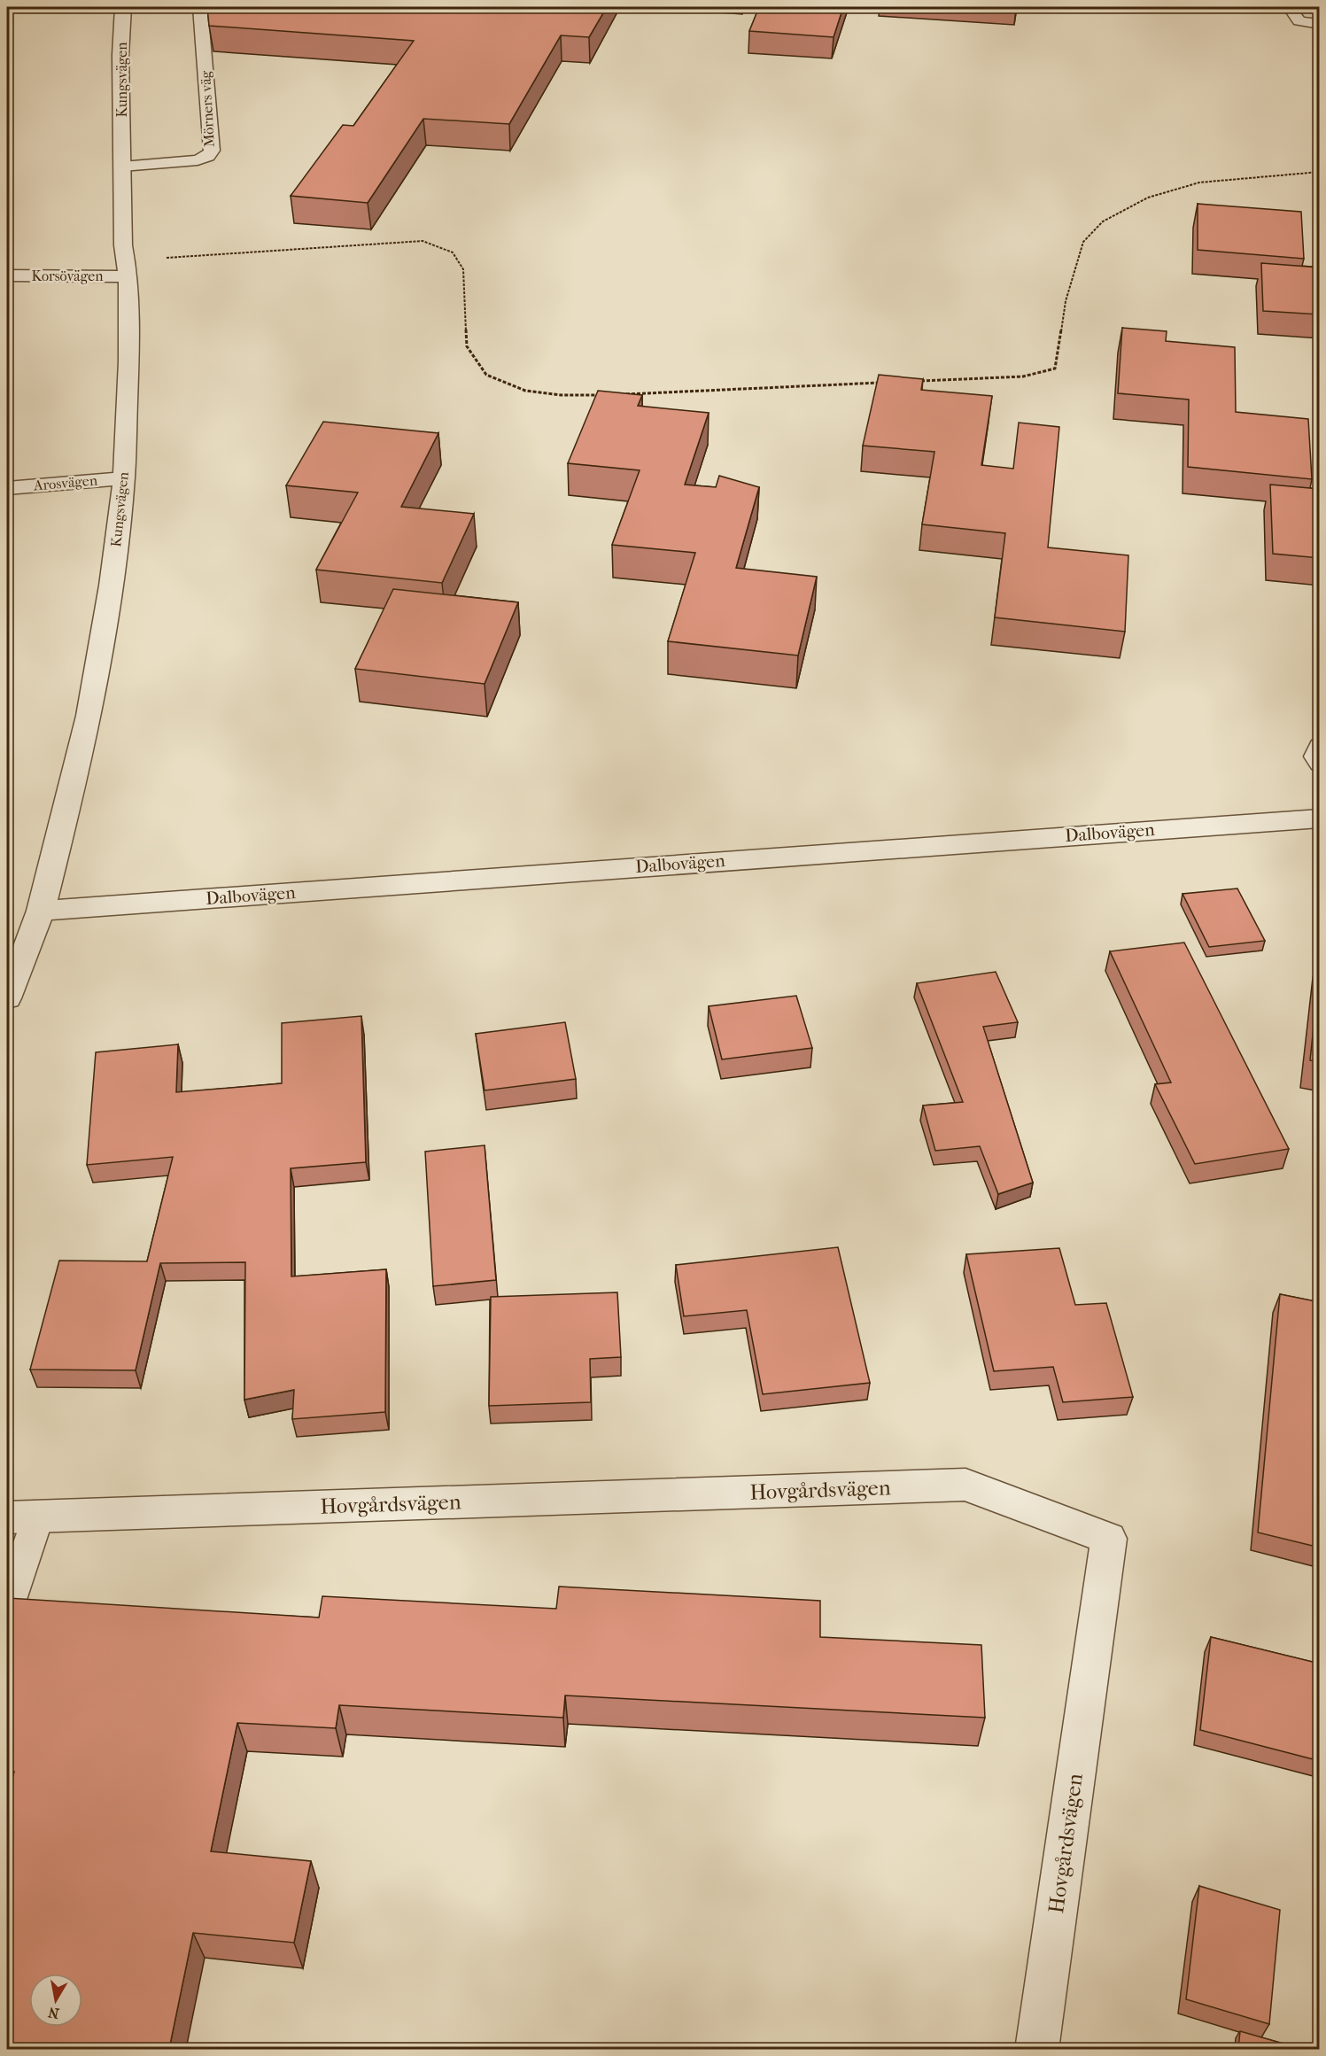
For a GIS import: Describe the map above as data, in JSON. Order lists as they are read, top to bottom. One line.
{"streets":{"street":["Kungsvägen","Korsövägen","Arosvägen","Dalbovägen","Hovgårdsvägen"],"lane":["Mörners väg"]},"crossings":[["Kungsvägen","Mörners väg"],["Kungsvägen","Korsövägen"],["Kungsvägen","Arosvägen"],["Kungsvägen","Dalbovägen"]],"north":"bottom"}
